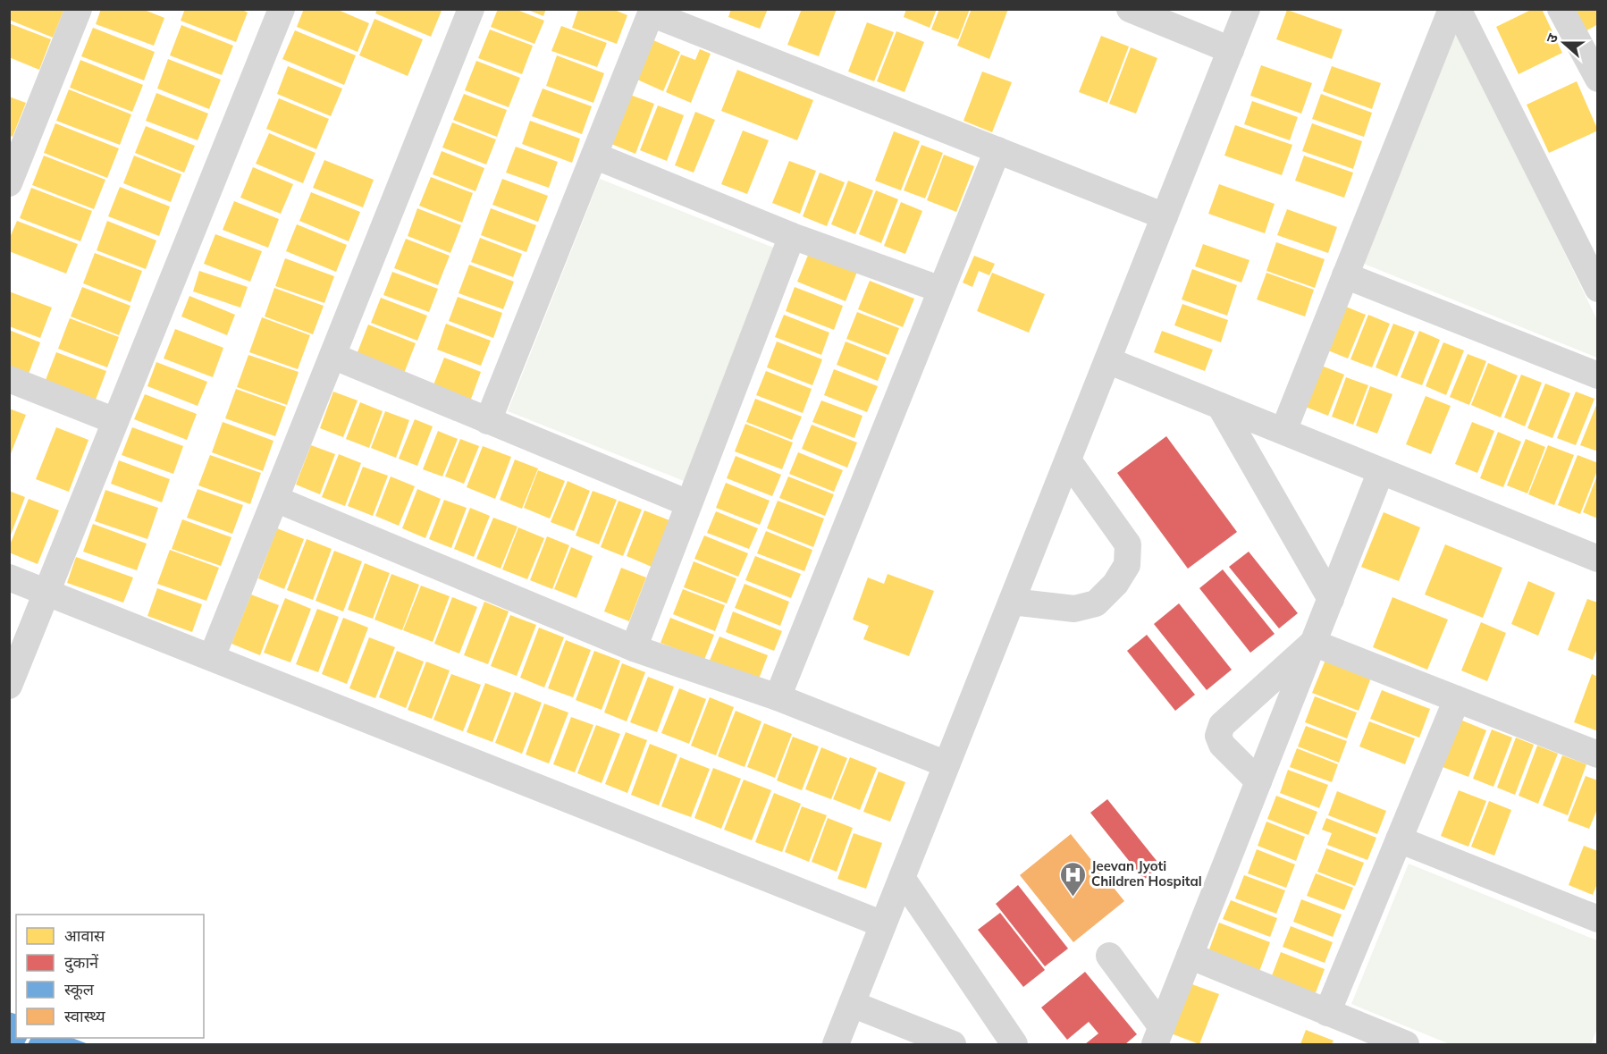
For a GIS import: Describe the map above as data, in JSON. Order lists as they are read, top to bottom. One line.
{"places":{"hospital":["Jeevan Jyoti Children Hospital"]},"legend":["आवास","दुकानें","स्कूल","स्वास्थ्य"],"north":"left"}
